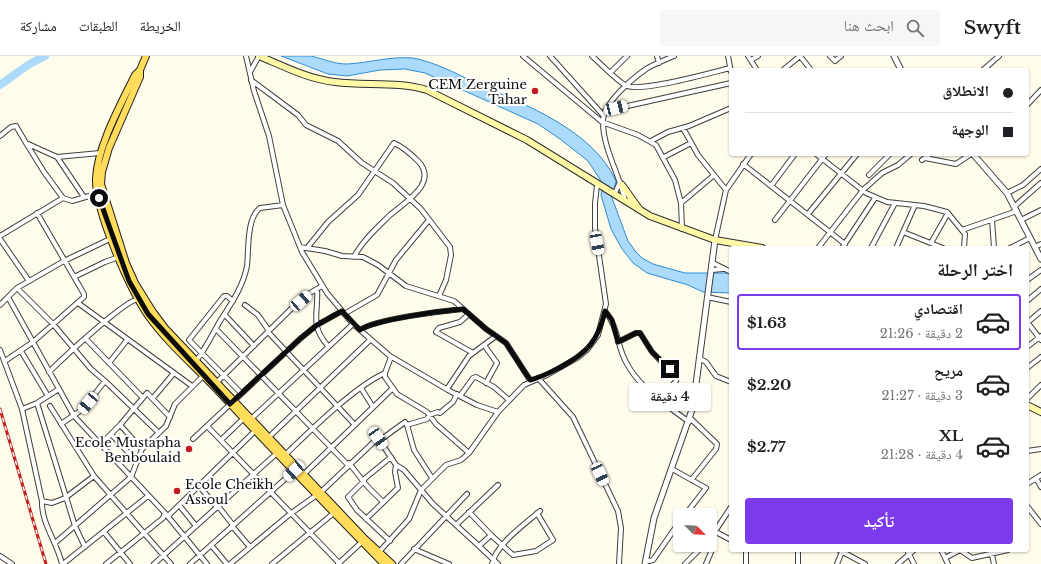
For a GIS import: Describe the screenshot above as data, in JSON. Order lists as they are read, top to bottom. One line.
{"places":["CEM Zerguine Tahar","Ecole Mustapha Benboulaid","Ecole Cheikh Assoul"],"north":"bottom right","page":{"header":"Swyft","search":"ابحث هنا","nav":["الخريطة","الطبقات","مشاركة"],"banner":["الانطلاق","الوجهة"],"heading":"اختر الرحلة","list":[{"name":"اقتصادي","note":"2 دقيقة · 21:26","value":"$1.63"},{"name":"مريح","note":"3 دقيقة · 21:27","value":"$2.20"},{"name":"XL","note":"4 دقيقة · 21:28","value":"$2.77"}],"bubble":"4 دقيقة","buttons":"تأكيد"}}
